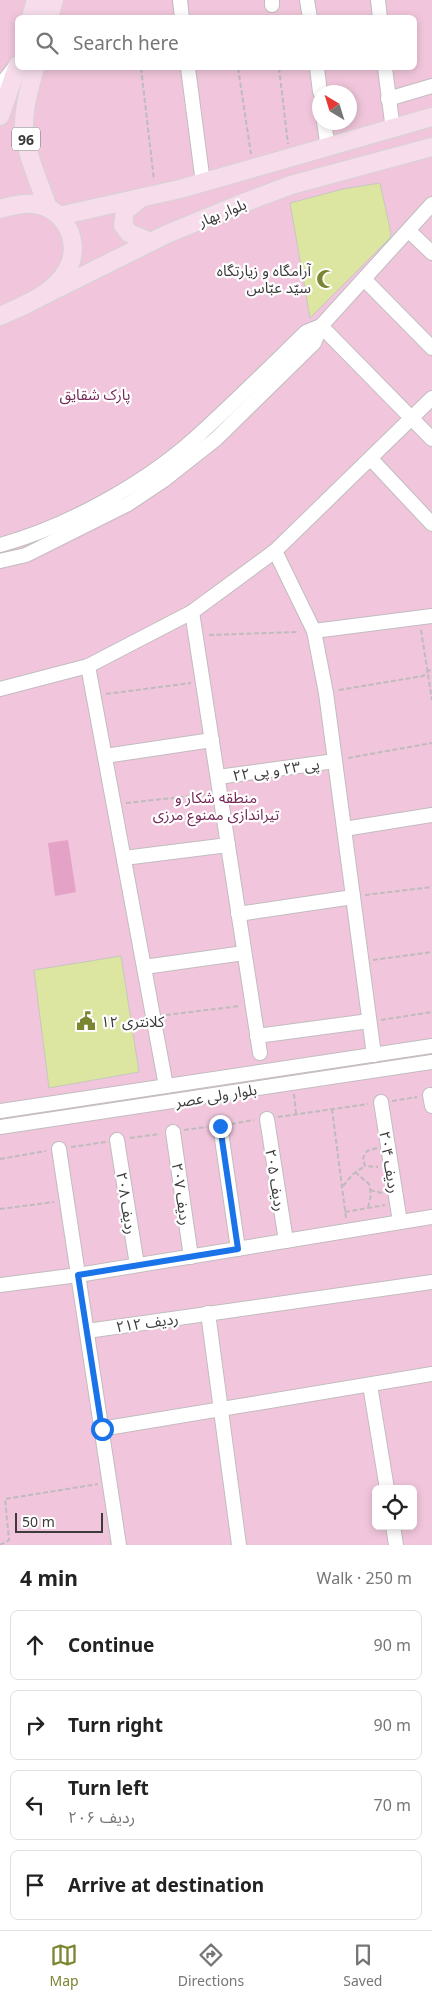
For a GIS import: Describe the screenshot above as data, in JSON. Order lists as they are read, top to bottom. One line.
{"streets":{"main road":["96","بلوار بهار"],"street":["پی ۲۳ و پی ۲۲","بلوار ولی عصر","ردیف ۲۰۴","ردیف ۲۰۵","ردیف ۲۰۷","ردیف ۲۰۸","ردیف ۲۱۲"]},"crossings":[["96","بلوار بهار"]],"parks":["پارک شقایق","منطقه شکار و تیراندازی ممنوع مرزی"],"places":{"mosque":["آرامگاه و زیارتگاه سیّد عبّاس"],"public building":["کلانتری ۱۲"]},"scale_bar":"50 m","north":"top left","page":{"search":"Search here","scale":"50 m","heading":["4 min","Walk · 250 m"],"list":[["Continue","90 m"],["Turn right","90 m"],["Turn left","ردیف ۲۰۶","70 m"],"Arrive at destination"],"nav":["Map","Directions","Saved"]}}
